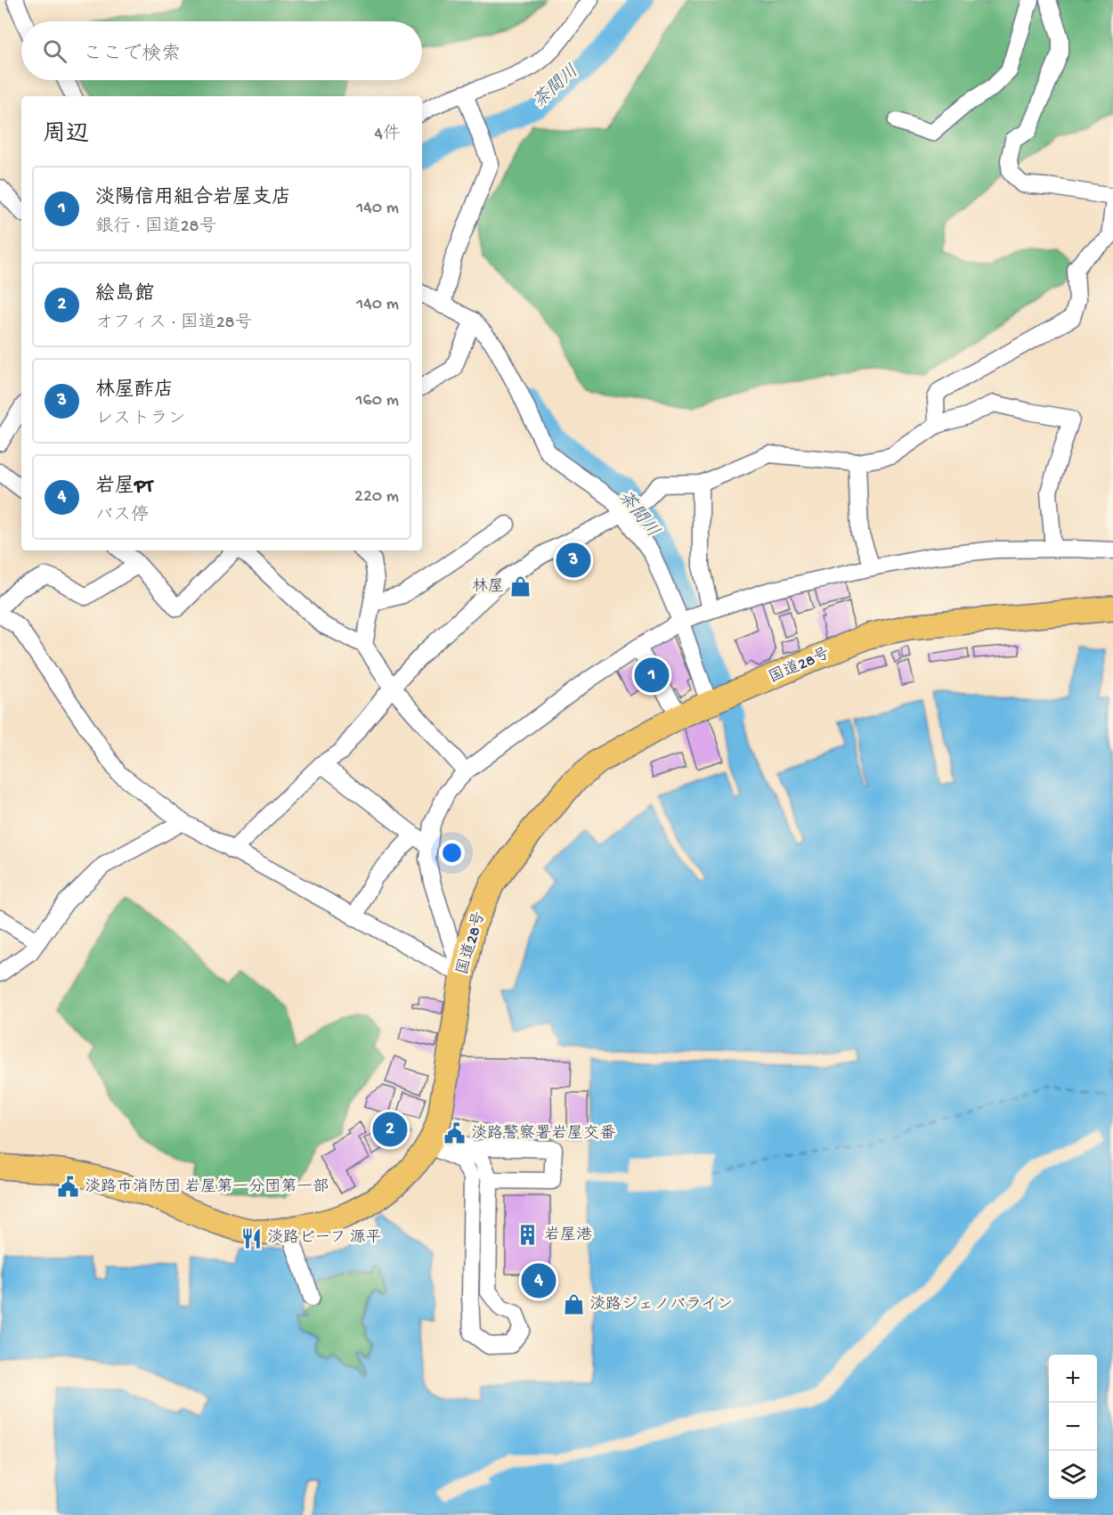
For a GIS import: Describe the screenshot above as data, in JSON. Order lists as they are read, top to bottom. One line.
{"streets":{"highway":["国道28号"]},"water":["茶間川"],"places":{"shop":["林屋","淡路ジェノバライン"],"public building":["淡路警察署岩屋交番","淡路市消防団 岩屋第一分団第一部"],"building":["岩屋港"],"restaurant":["淡路ビーフ 源平"]},"page":{"search":"ここで検索","heading":["周辺","4件"],"list":[{"mark":"1","name":"淡陽信用組合岩屋支店","note":"銀行 · 国道28号","value":"140 m"},{"mark":"2","name":"絵島館","note":"オフィス · 国道28号","value":"140 m"},{"mark":"3","name":"林屋酢店","note":"レストラン","value":"160 m"},{"mark":"4","name":"岩屋PT","note":"バス停","value":"220 m"}],"pins":["3","1","2","4"],"map_buttons":["+","−"]}}
